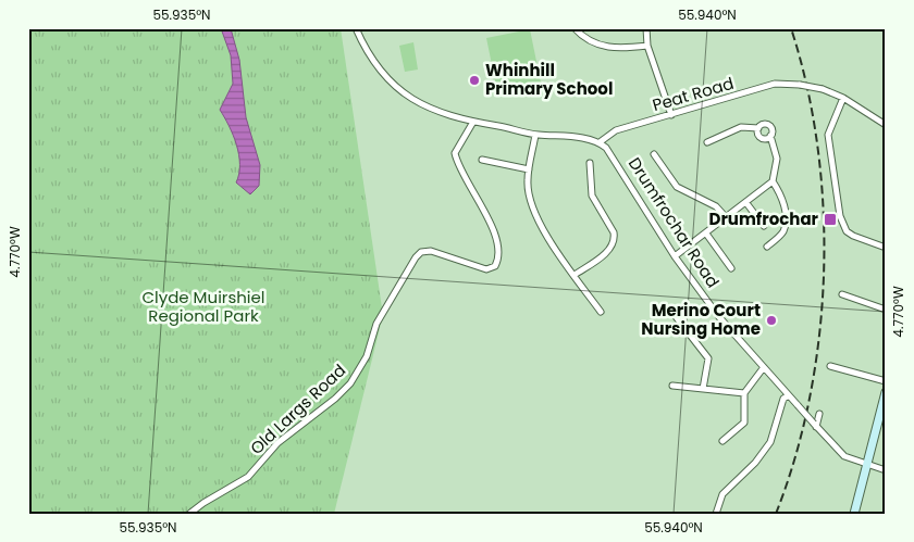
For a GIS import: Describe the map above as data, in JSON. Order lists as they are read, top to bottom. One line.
{"streets":{"street":["Peat Road","Drumfrochar Road","Old Largs Road"]},"crossings":[["Peat Road","Drumfrochar Road"]],"parks":["Clyde Muirshiel Regional Park"],"places":{"other":["Whinhill Primary School","Merino Court Nursing Home"],"transit":["Drumfrochar"]},"coordinates":["55.935°N","55.940°N","4.770°W"]}
